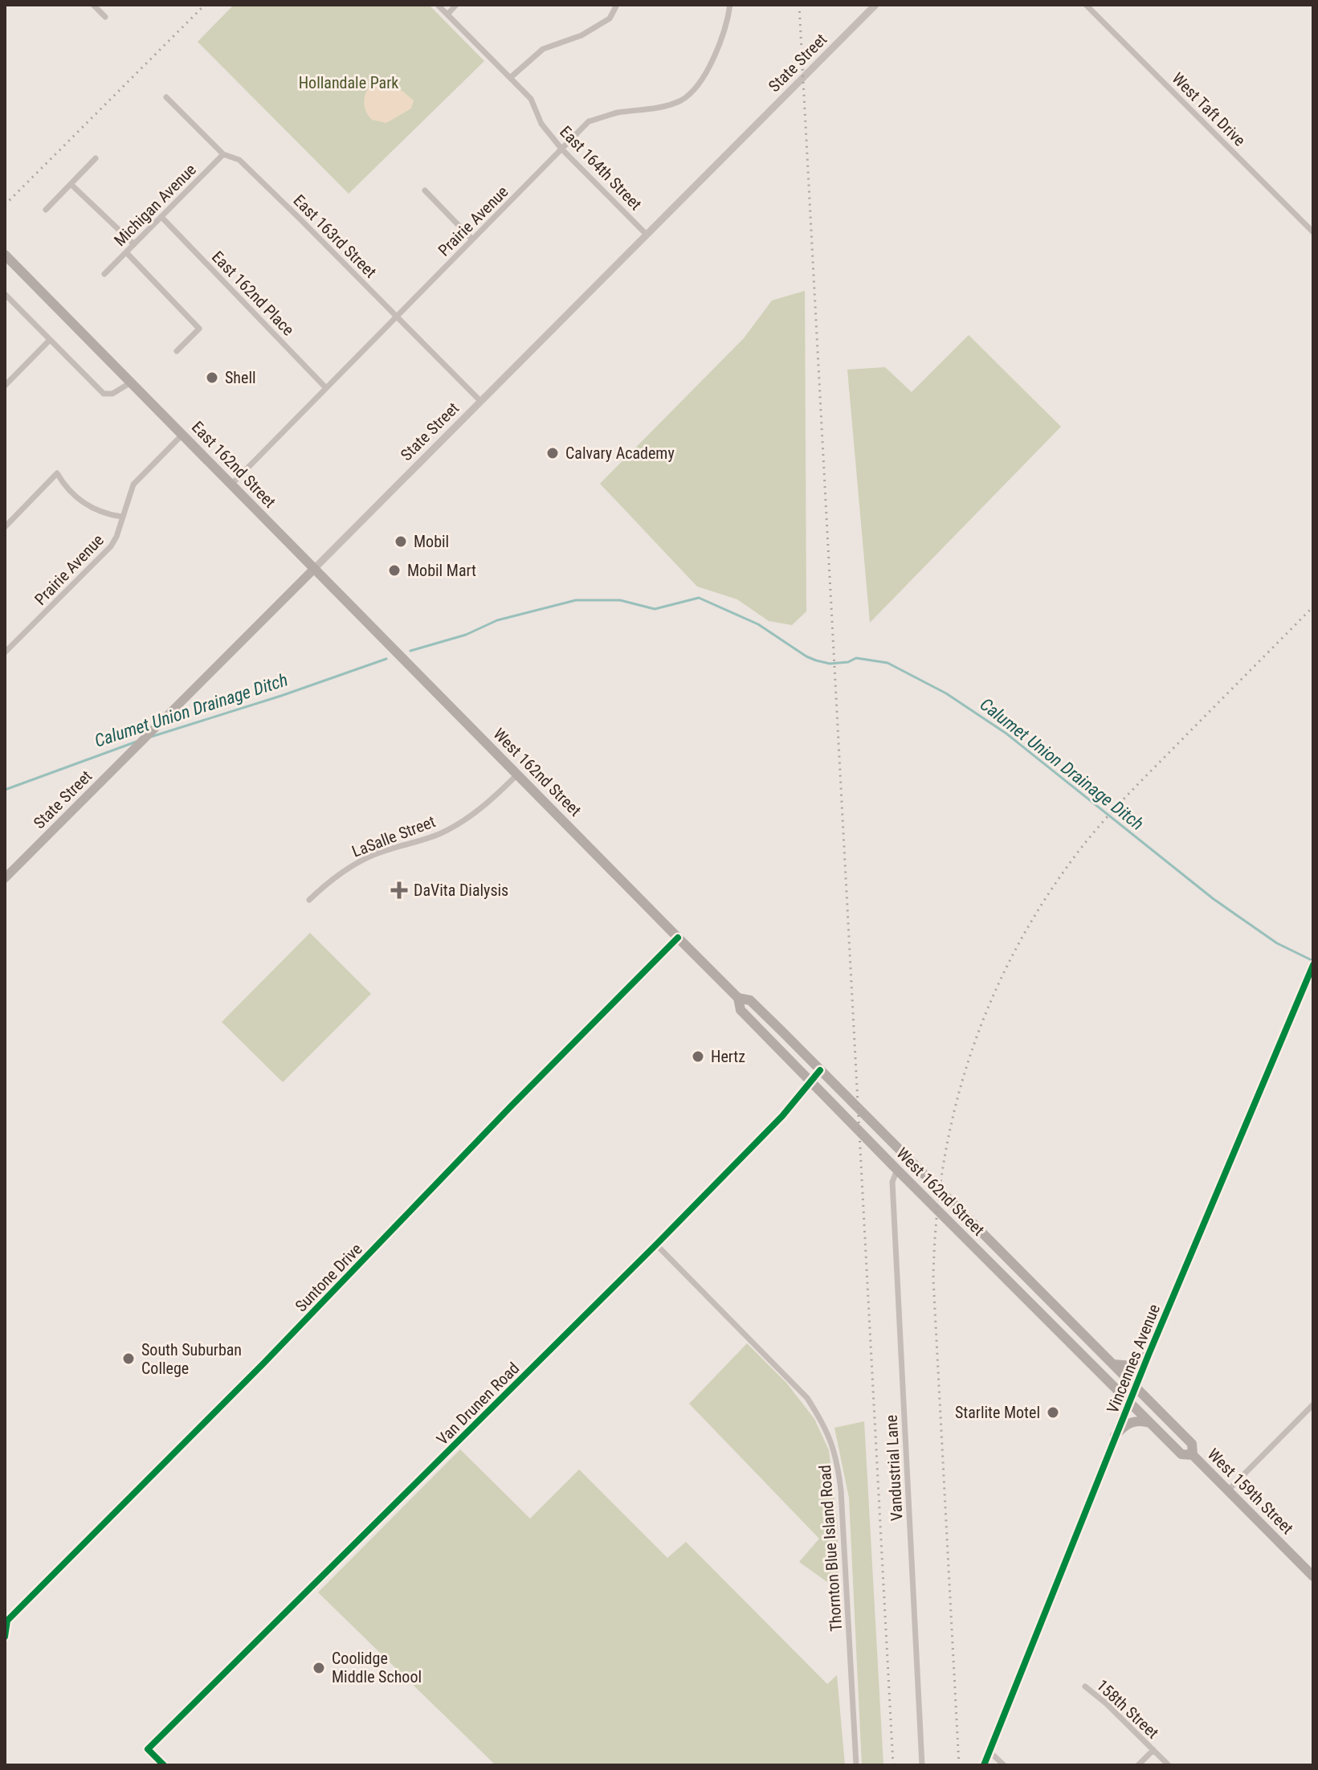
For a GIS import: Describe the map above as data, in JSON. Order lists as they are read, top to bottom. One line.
{"streets":{"main road":["State Street","East 162nd Street","West 162nd Street","West 159th Street"],"street":["West Taft Drive","East 164th Street","Michigan Avenue","Prairie Avenue","East 163rd Street","East 162nd Place","LaSalle Street","Suntone Drive","Vincennes Avenue","Van Drunen Road","Vandustrial Lane","Thornton Blue Island Road","158th Street"]},"crossings":[["State Street","East 164th Street"],["State Street","East 163rd Street"],["State Street","East 162nd Street"],["State Street","West 162nd Street"],["East 164th Street","Prairie Avenue"],["Michigan Avenue","East 163rd Street"],["Michigan Avenue","East 162nd Place"],["Prairie Avenue","East 163rd Street"],["Prairie Avenue","East 162nd Place"],["Prairie Avenue","East 162nd Street"],["East 162nd Street","West 162nd Street"],["West 162nd Street","LaSalle Street"],["West 162nd Street","Suntone Drive"],["West 162nd Street","Vincennes Avenue"],["West 162nd Street","Van Drunen Road"],["West 162nd Street","Vandustrial Lane"],["West 162nd Street","West 159th Street"],["Vincennes Avenue","West 159th Street"],["Van Drunen Road","Thornton Blue Island Road"]],"water":["Calumet Union Drainage Ditch"],"parks":["Hollandale Park"],"places":{"other":["Shell","Calvary Academy","Mobil","Mobil Mart","Hertz","South Suburban College","Starlite Motel","Coolidge Middle School"],"health":["DaVita Dialysis"]}}
